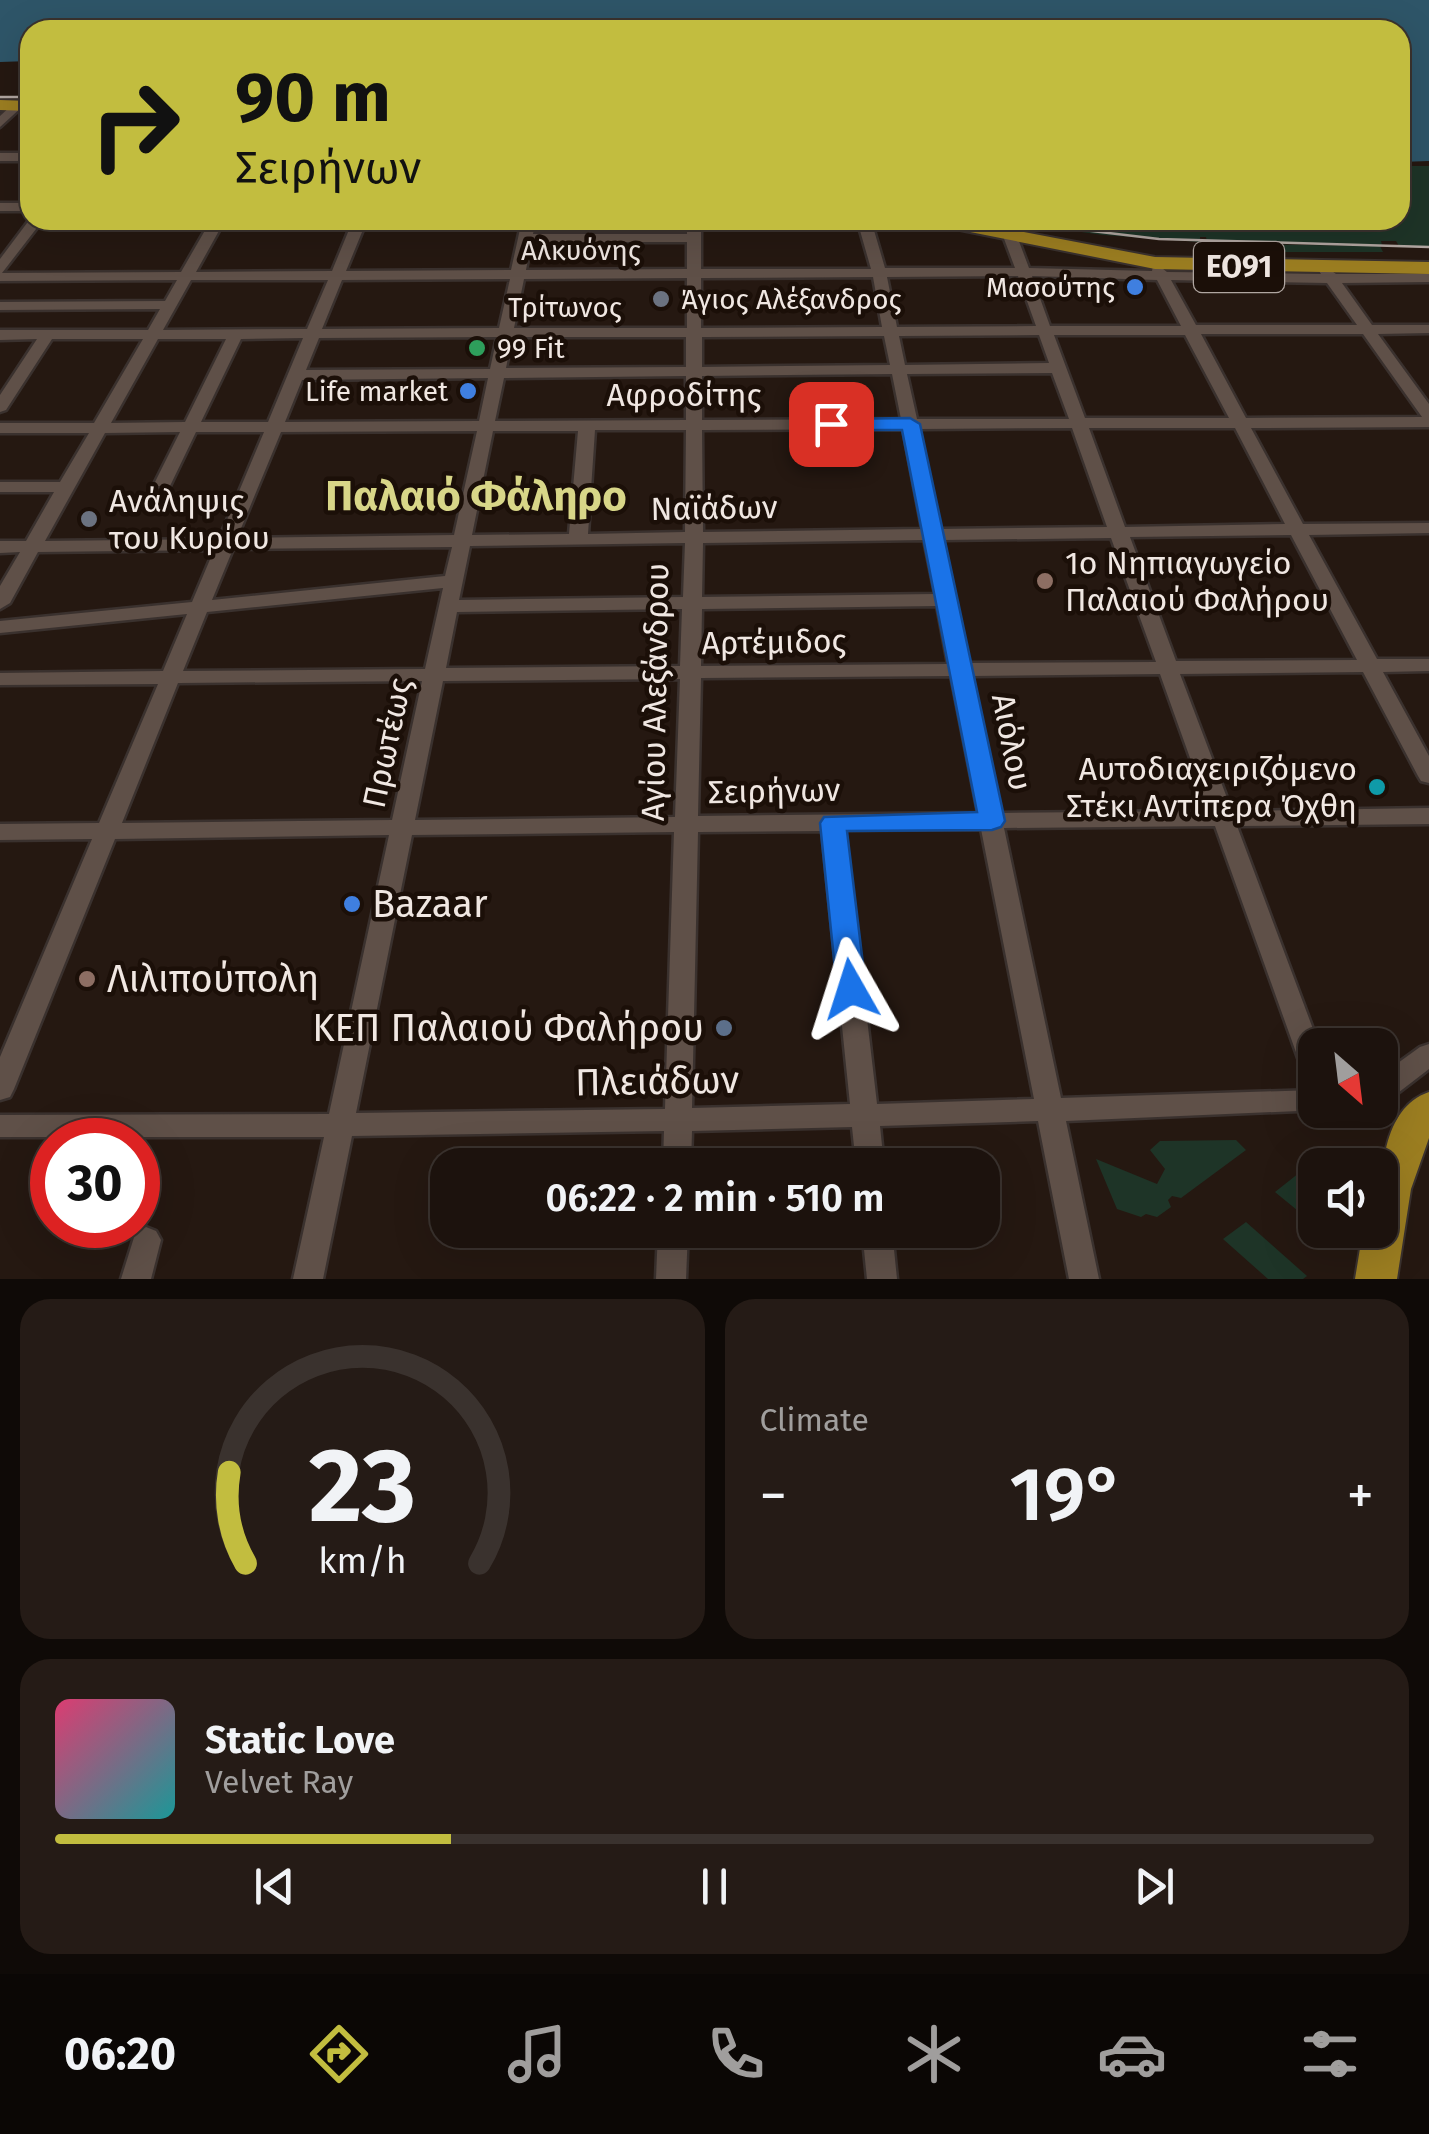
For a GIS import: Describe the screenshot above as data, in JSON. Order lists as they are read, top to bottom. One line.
{"streets":{"highway":["ΕΟ91"],"street":["Αλκυόνης","Τρίτωνος","Αφροδίτης","Ναϊάδων","Αρτέμιδος","Αγίου Αλεξάνδρου","Αιόλου","Πρωτέως","Σειρήνων","Πλειάδων"]},"crossings":[["Αλκυόνης","ΕΟ91"],["Αλκυόνης","Αγίου Αλεξάνδρου"],["Αλκυόνης","Αιόλου"],["Αλκυόνης","Πρωτέως"],["Τρίτωνος","Αγίου Αλεξάνδρου"],["Τρίτωνος","Αιόλου"],["Τρίτωνος","Πρωτέως"],["Αφροδίτης","Αγίου Αλεξάνδρου"],["Αφροδίτης","Αιόλου"],["Αφροδίτης","Πρωτέως"],["Ναϊάδων","Αγίου Αλεξάνδρου"],["Ναϊάδων","Αιόλου"],["Ναϊάδων","Πρωτέως"],["Αρτέμιδος","Αγίου Αλεξάνδρου"],["Αρτέμιδος","Αιόλου"],["Αρτέμιδος","Πρωτέως"],["Αγίου Αλεξάνδρου","Σειρήνων"],["Αγίου Αλεξάνδρου","Πλειάδων"],["Αιόλου","Σειρήνων"],["Αιόλου","Πλειάδων"],["Πρωτέως","Σειρήνων"],["Πρωτέως","Πλειάδων"]],"districts":["Παλαιό Φάληρο"],"places":["Μασούτης","Άγιος Αλέξανδρος","99 Fit","Life market","Ανάληψις του Κυρίου","1ο Νηπιαγωγείο Παλαιού Φαλήρου","Αυτοδιαχειριζόμενο Στέκι Αντίπερα Όχθη","Bazaar","Λιλιπούπολη","ΚΕΠ Παλαιού Φαλήρου"],"north":"bottom right","page":{"turn":["90 m","Σειρήνων"],"limit":"30","trip":"06:22 · 2 min · 510 m","tile":"Climate","heat":["−","19°","+"],"song":["Static Love","Velvet Ray"],"tabs":"06:20","gauge":["23","km/h"]}}
